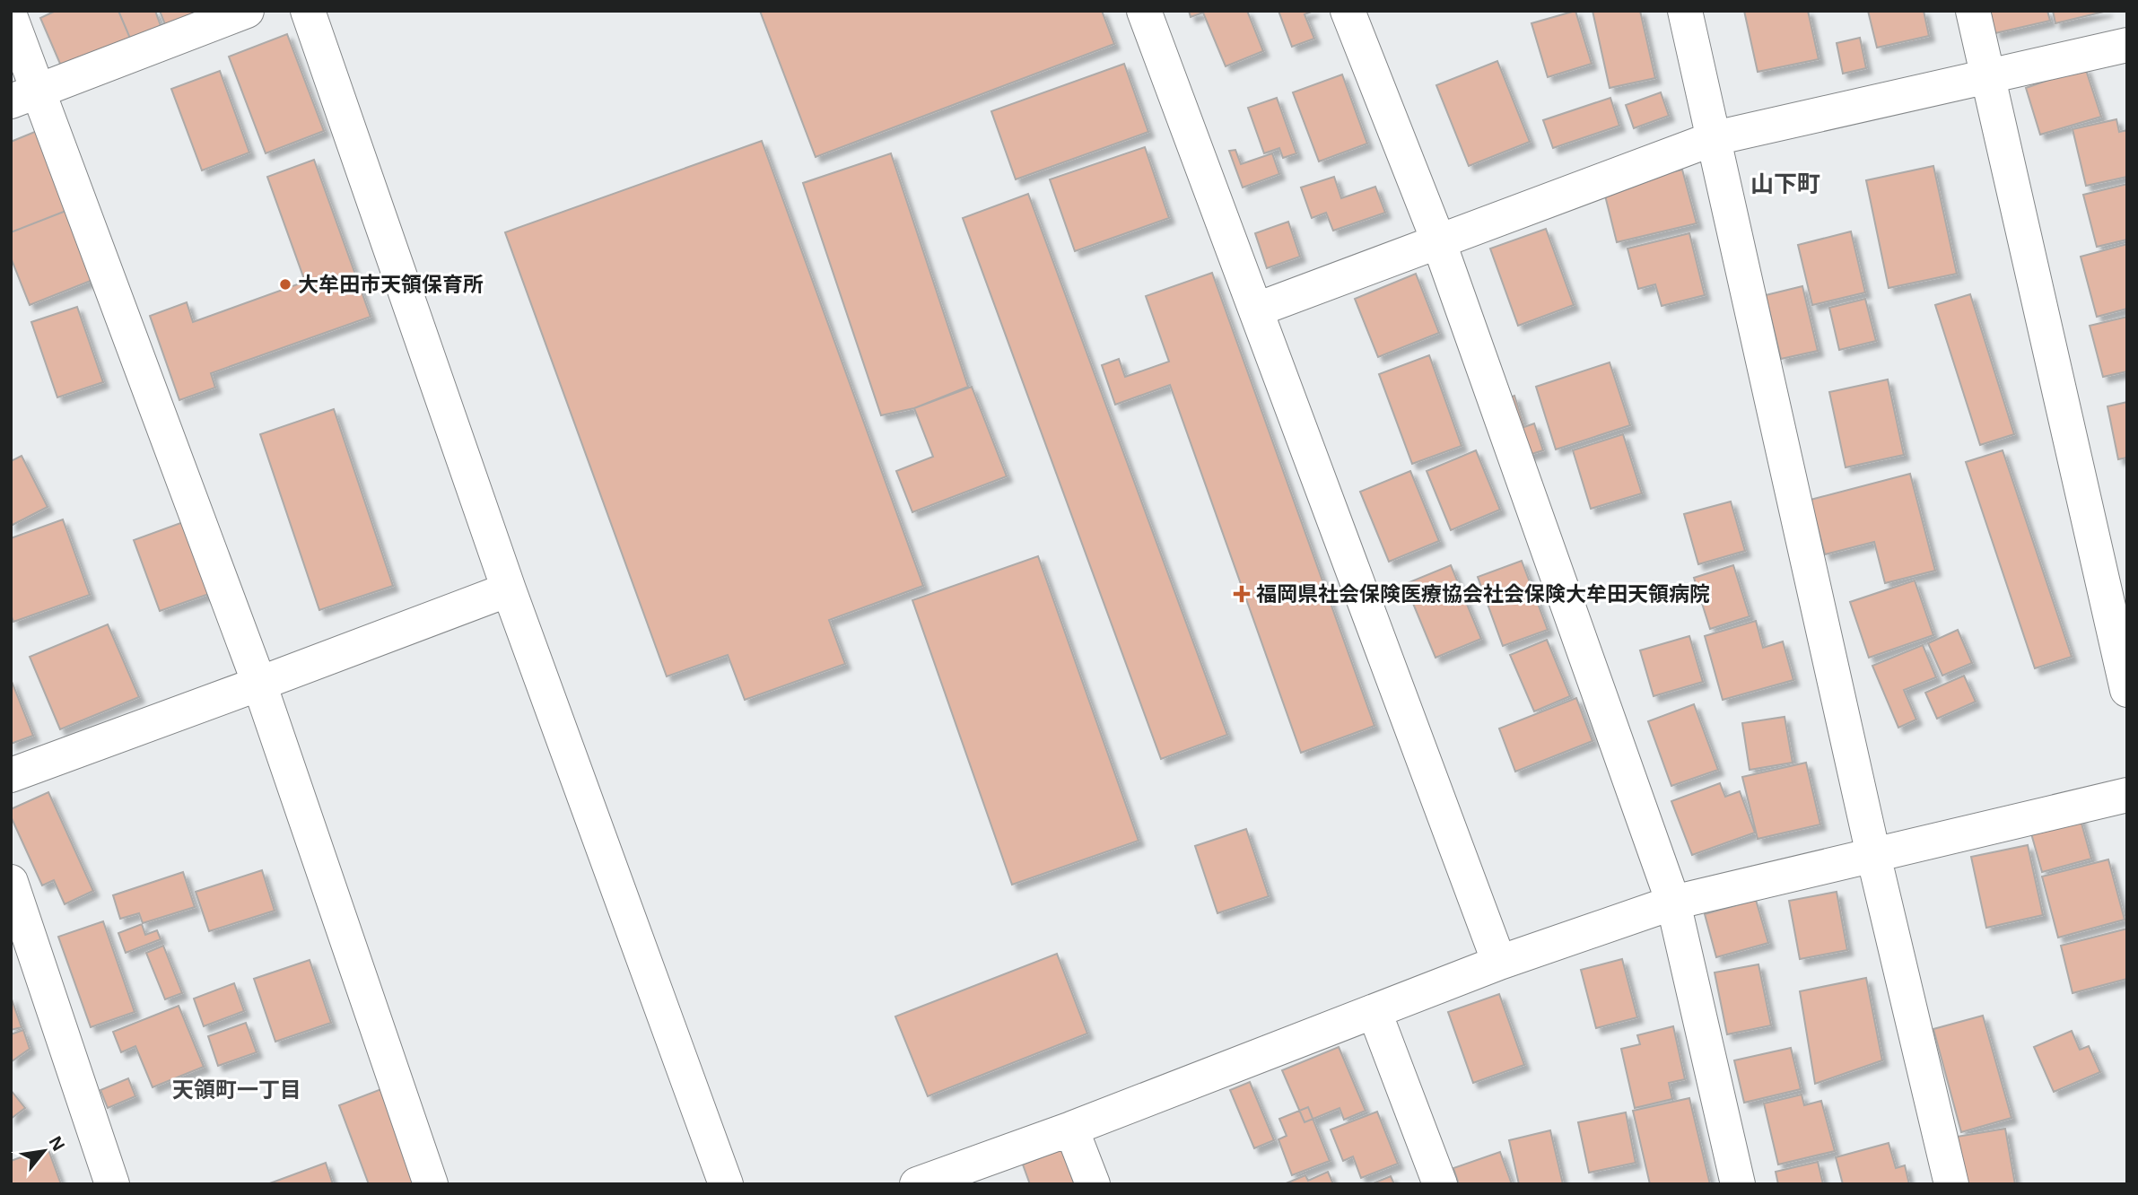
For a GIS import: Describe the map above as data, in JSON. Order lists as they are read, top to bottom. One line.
{"districts":["山下町","天領町一丁目"],"places":{"other":["大牟田市天領保育所"],"health":["福岡県社会保険医療協会社会保険大牟田天領病院"]},"north":"top right"}
